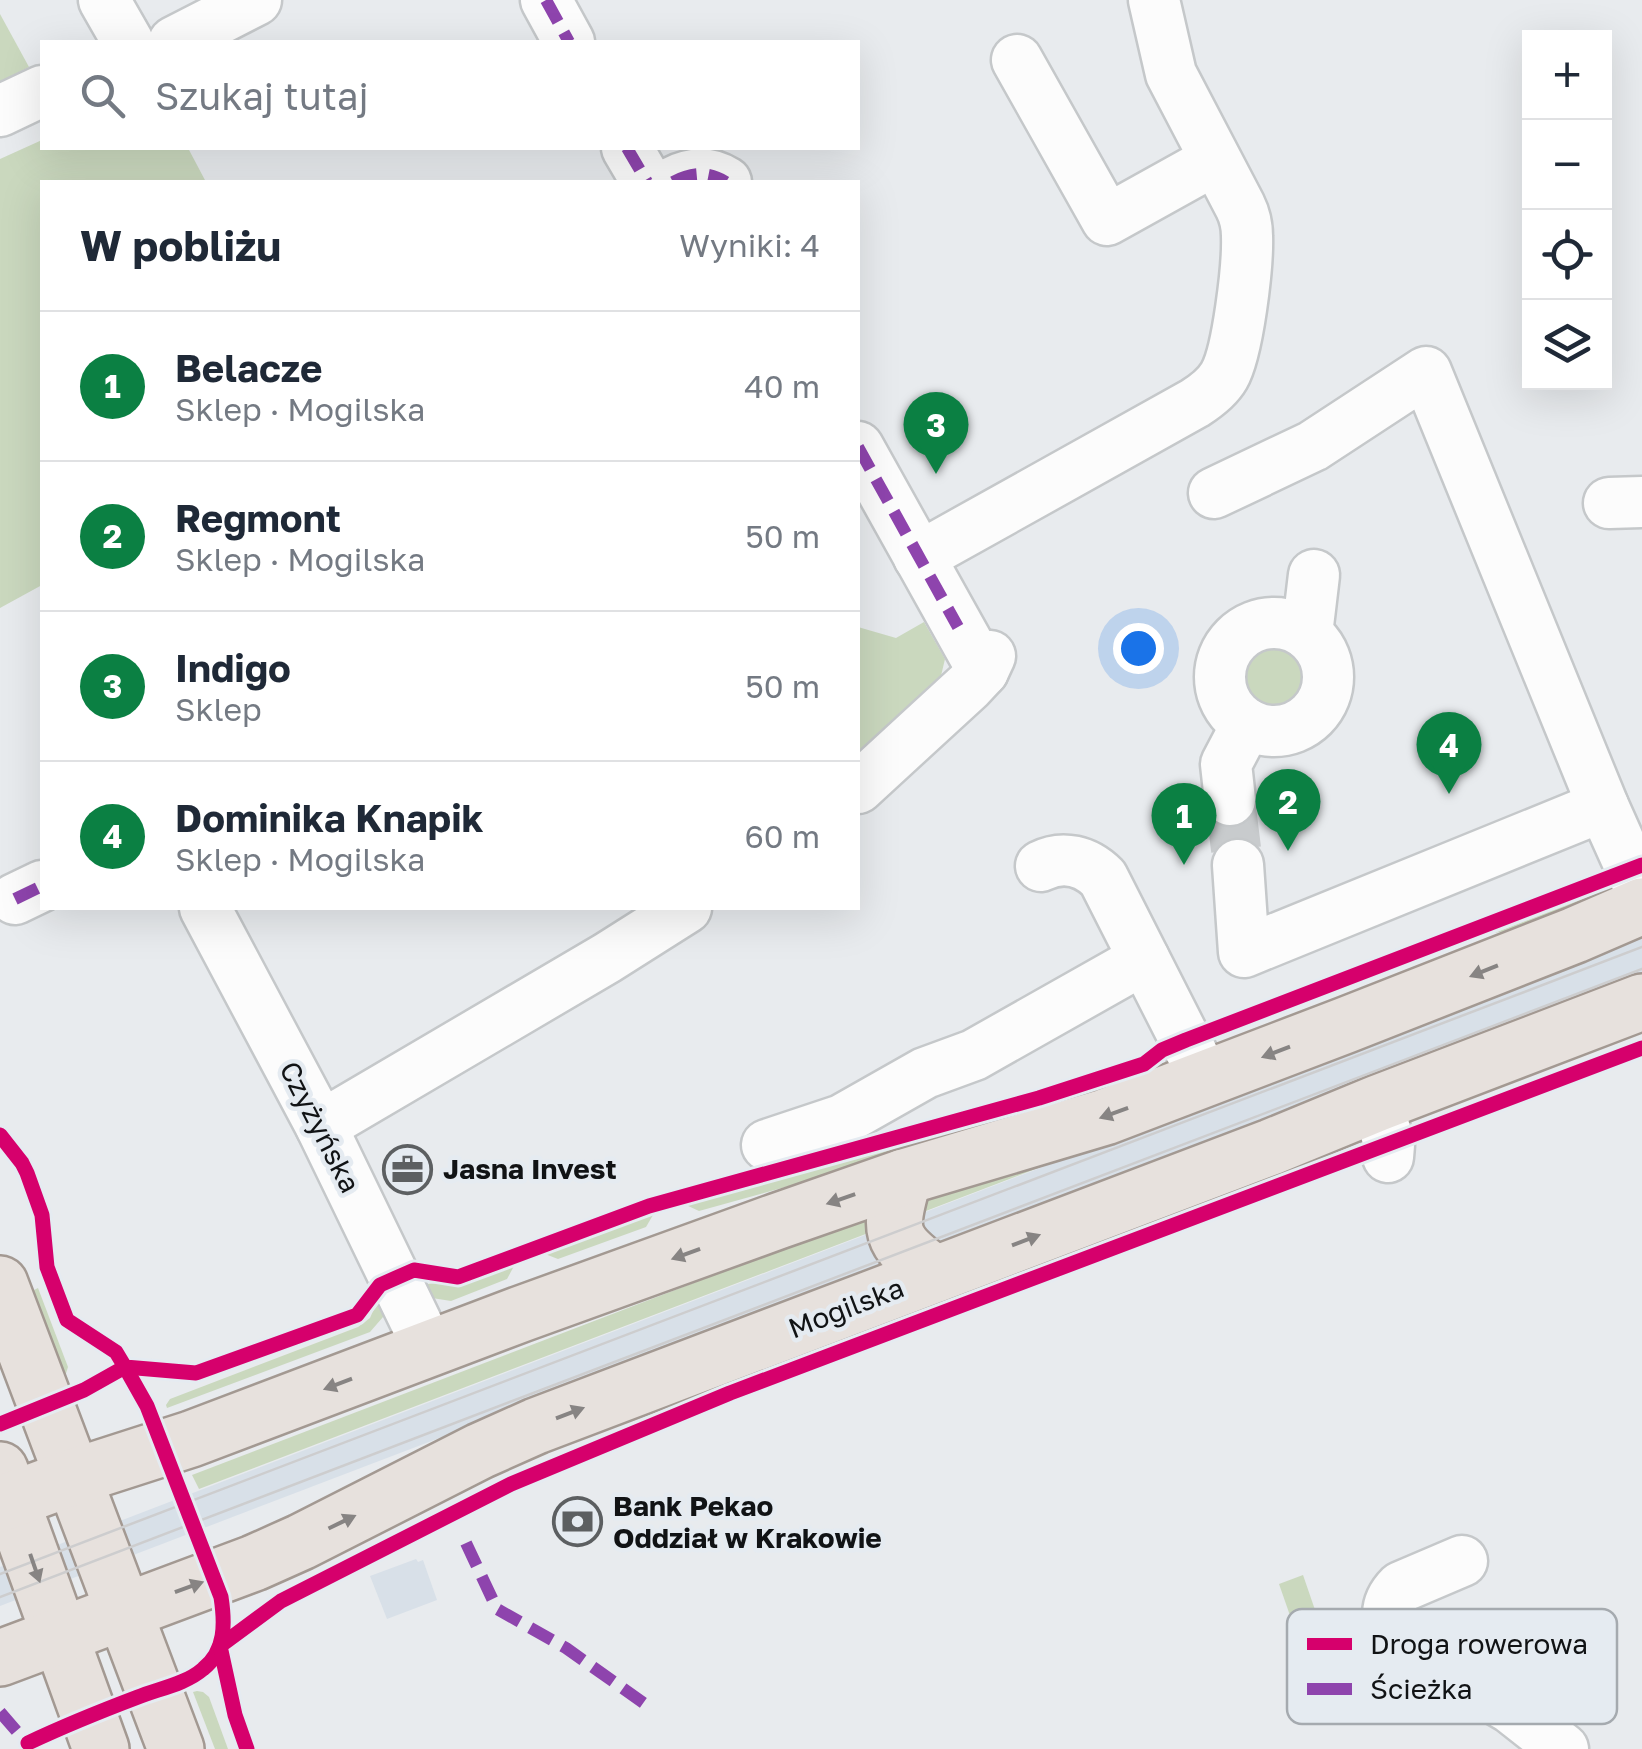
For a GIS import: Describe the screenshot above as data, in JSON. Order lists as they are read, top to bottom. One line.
{"streets":{"main road":["Mogilska"],"street":["Czyżyńska"]},"places":{"office":["Jasna Invest"],"bank":["Bank Pekao Oddział w Krakowie"]},"legend":["Droga rowerowa","Ścieżka"],"page":{"map_buttons":["+","−"],"search":"Szukaj tutaj","heading":["W pobliżu","Wyniki: 4"],"list":[{"mark":"1","name":"Belacze","note":"Sklep · Mogilska","value":"40 m"},{"mark":"2","name":"Regmont","note":"Sklep · Mogilska","value":"50 m"},{"mark":"3","name":"Indigo","note":"Sklep","value":"50 m"},{"mark":"4","name":"Dominika Knapik","note":"Sklep · Mogilska","value":"60 m"}],"pins":["3","4","2","1"]}}
